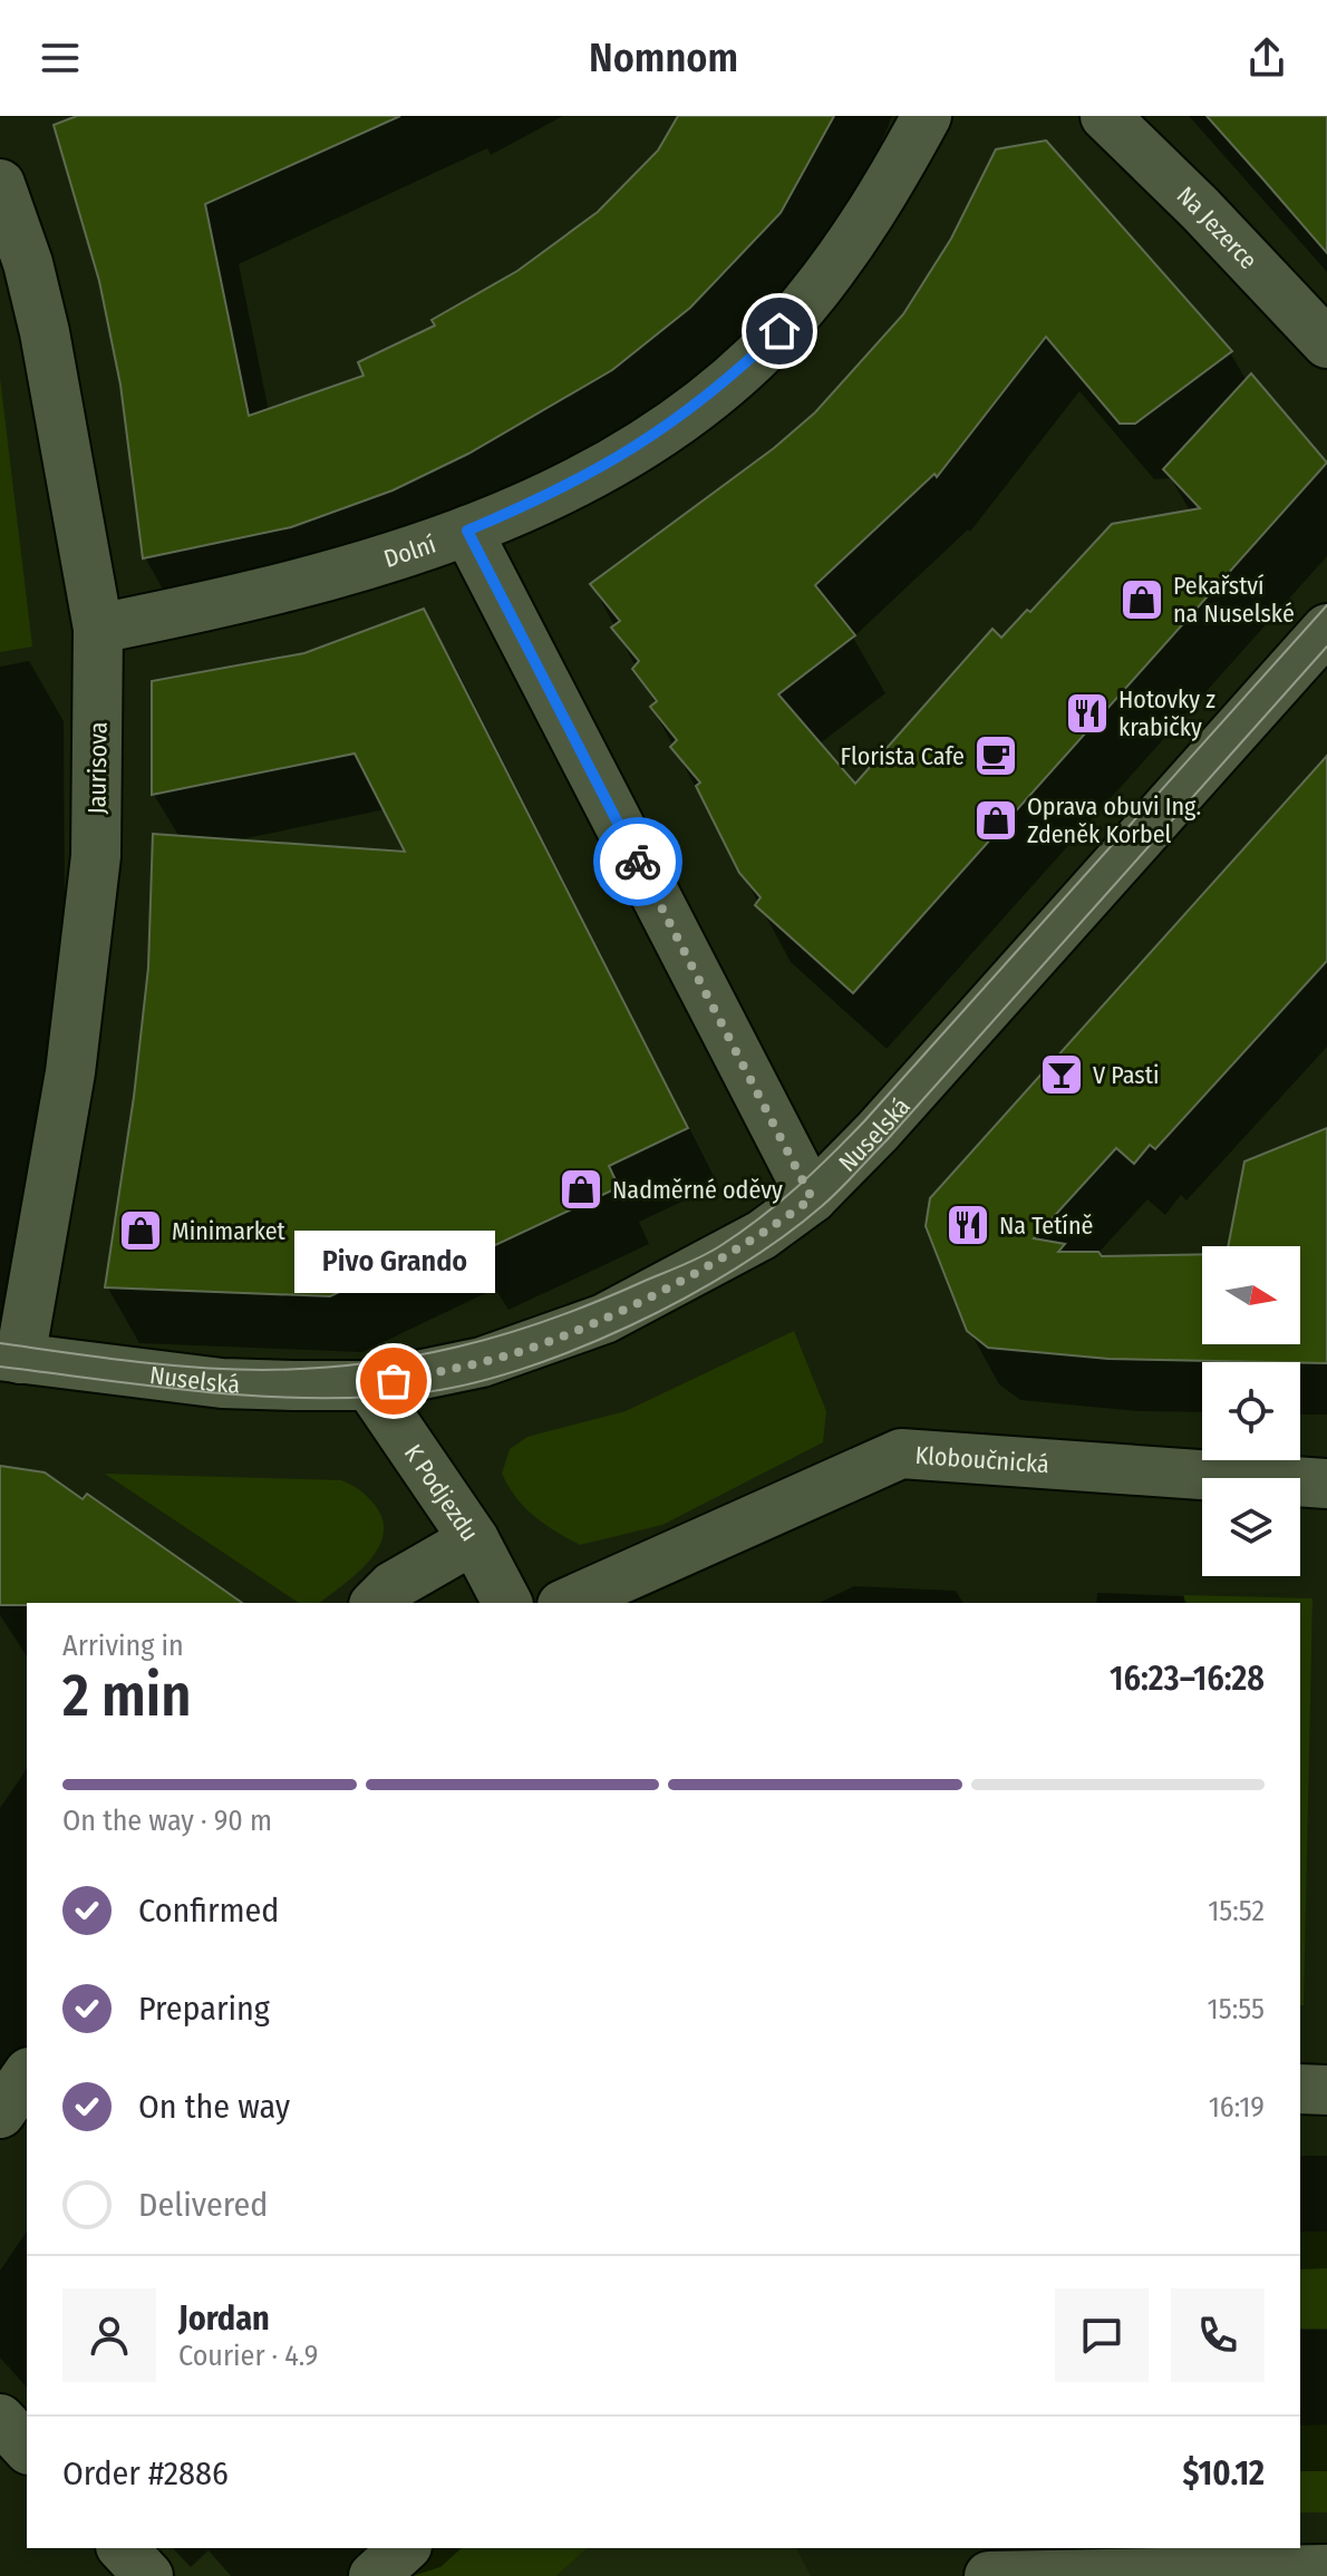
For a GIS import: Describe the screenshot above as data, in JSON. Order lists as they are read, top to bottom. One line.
{"streets":{"street":["Na Jezerce","Dolní","Jaurisova","Nuselská","Kloboučnická","K Podjezdu"]},"crossings":[["Dolní","Jaurisova"],["Jaurisova","Nuselská"],["Nuselská","K Podjezdu"]],"places":{"shop":["Pekařství na Nuselské","Oprava obuvi Ing. Zdeněk Korbel","Nadměrné oděvy","Minimarket"],"restaurant":["Hotovky z krabičky","Na Tetíně"],"cafe":["Florista Cafe"],"bar":["V Pasti"],"other":["Pivo Grando"]},"north":"right","page":{"header":"Nomnom","bubble":"Pivo Grando","heading":["2 min","Arriving in","16:23–16:28"],"panel":["Jordan","Courier · 4.9","Order #2886","$10.12"],"bar":"On the way · 90 m","list":[["Confirmed","15:52"],["Preparing","15:55"],["On the way","16:19"],"Delivered"]}}
